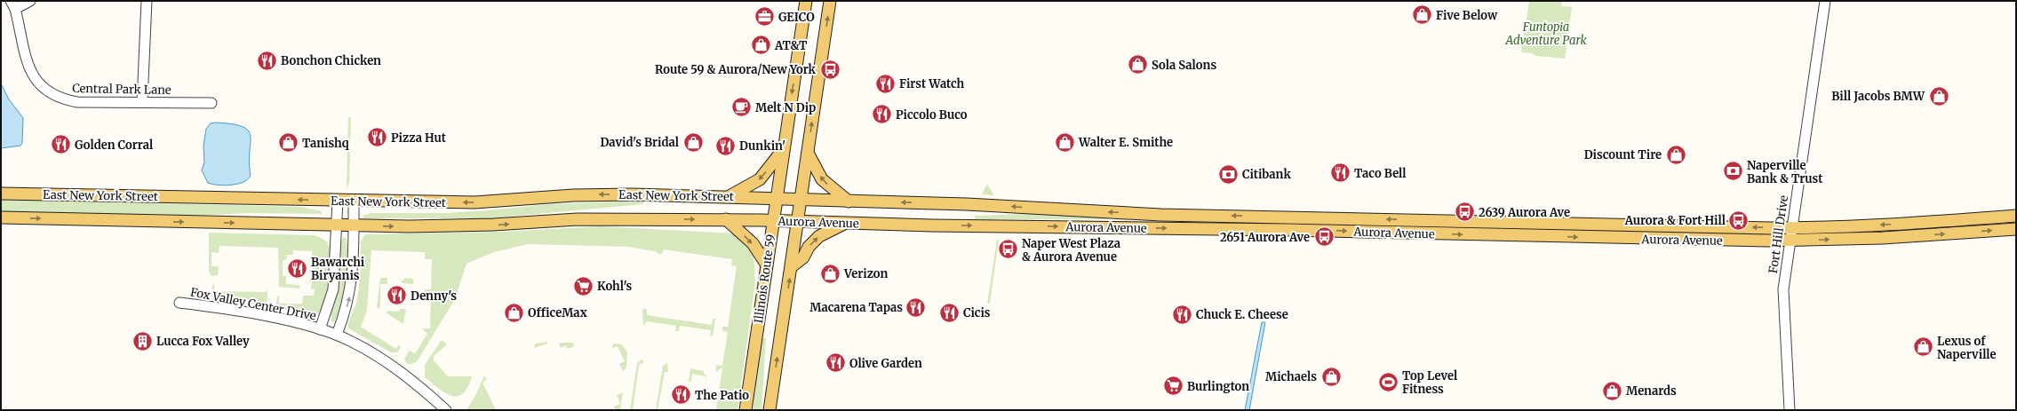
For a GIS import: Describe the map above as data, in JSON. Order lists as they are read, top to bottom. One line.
{"streets":{"main road":["East New York Street","Aurora Avenue","Illinois Route 59"],"street":["Central Park Lane","Fort Hill Drive","Fox Valley Center Drive"]},"crossings":[["East New York Street","Aurora Avenue"],["East New York Street","Illinois Route 59"],["Aurora Avenue","Fort Hill Drive"],["Aurora Avenue","Illinois Route 59"]],"parks":["Funtopia Adventure Park"],"places":{"shop":["Five Below","AT&T","Sola Salons","Bill Jacobs BMW","David's Bridal","Walter E. Smithe","Tanishq","Discount Tire","Verizon","OfficeMax","Lexus of Naperville","Michaels","Menards"],"office":["GEICO"],"restaurant":["Bonchon Chicken","First Watch","Piccolo Buco","Pizza Hut","Golden Corral","Dunkin'","Taco Bell","Bawarchi Biryanis","Denny's","Macarena Tapas","Cicis","Chuck E. Cheese","Olive Garden","The Patio"],"bus stop":["Route 59 & Aurora/New York","2639 Aurora Ave","Aurora & Fort Hill","2651 Aurora Ave","Naper West Plaza & Aurora Avenue"],"cafe":["Melt N Dip"],"bank":["Naperville Bank & Trust","Citibank"],"supermarket":["Kohl's","Burlington"],"building":["Lucca Fox Valley"],"sports":["Top Level Fitness"]}}
